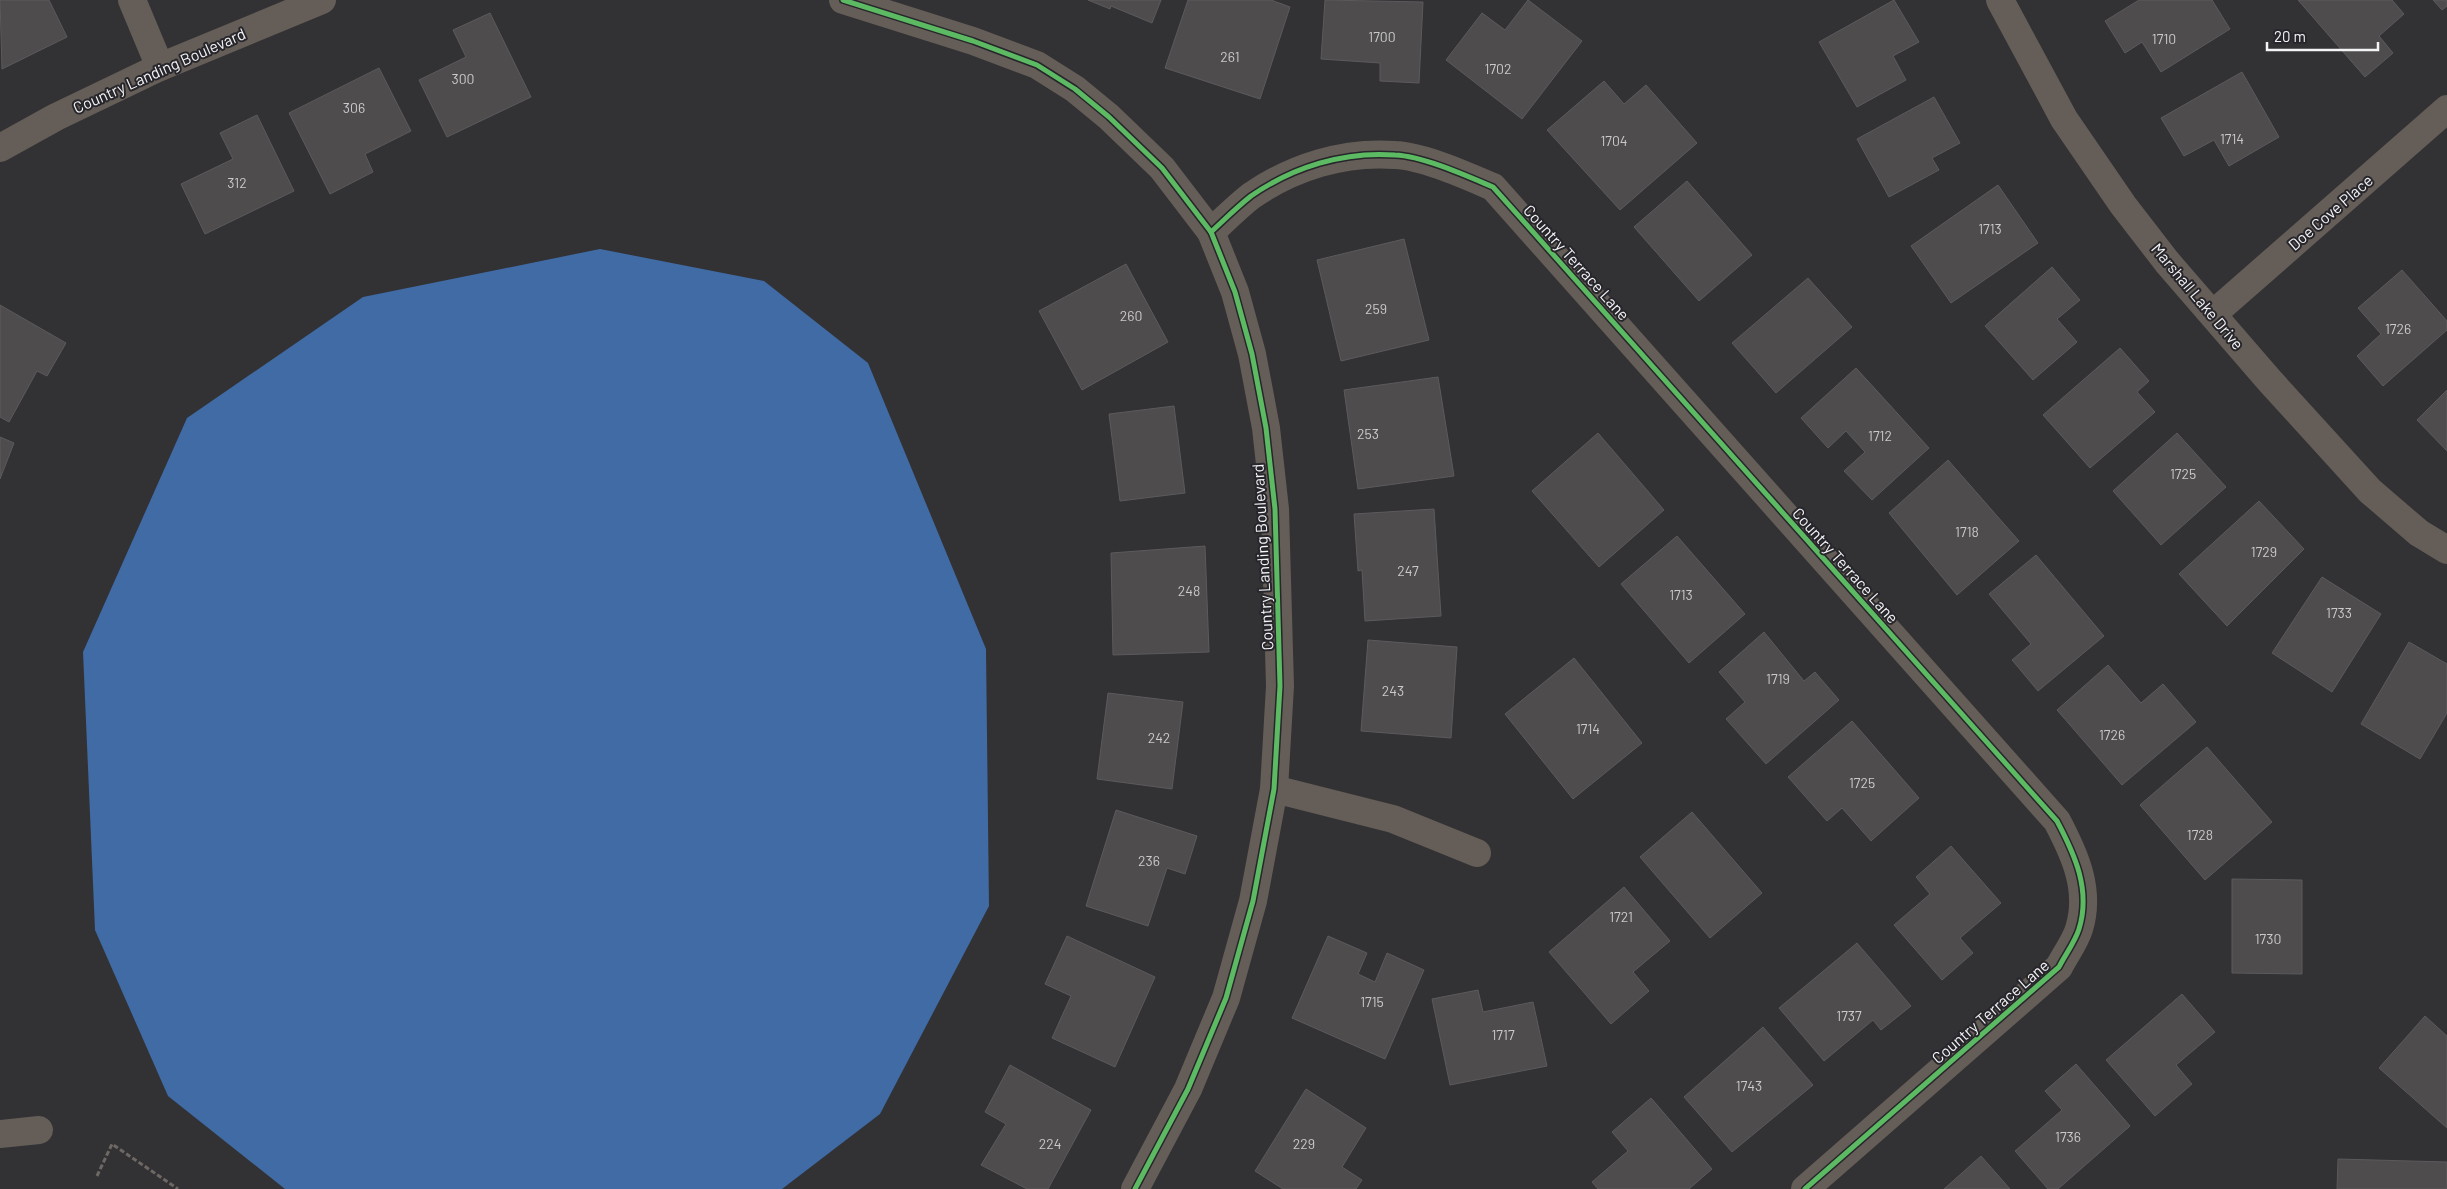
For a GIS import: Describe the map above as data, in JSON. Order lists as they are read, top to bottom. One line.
{"streets":{"street":["Country Landing Boulevard","Doe Cove Place","Country Terrace Lane","Marshall Lake Drive"]},"crossings":[["Country Landing Boulevard","Country Terrace Lane"],["Doe Cove Place","Marshall Lake Drive"]],"house_numbers":["1700","1710","261","1702","300","306","1714","1704","312","1713","259","260","1726","253","1712","1725","1718","1729","247","248","1713","1733","1719","243","1714","1726","242","1725","1728","236","1721","1730","1715","1737","1717","1743","1736","224","229"],"scale_bar":"20 m"}
